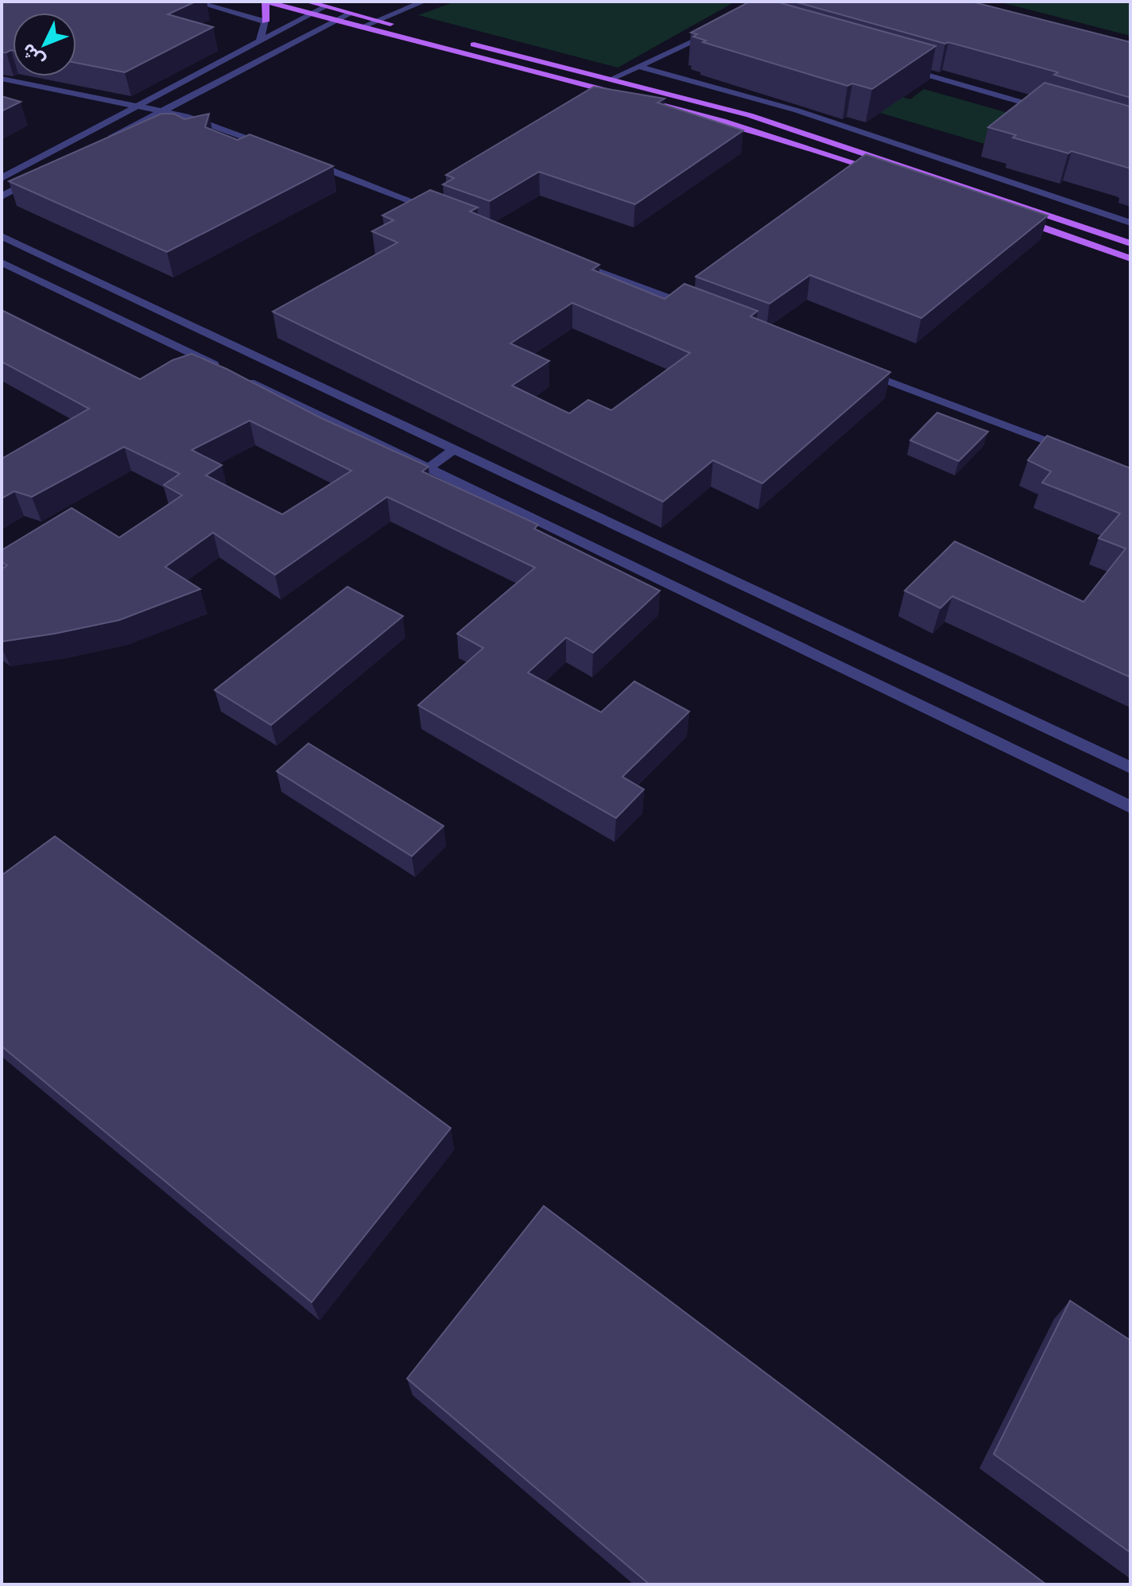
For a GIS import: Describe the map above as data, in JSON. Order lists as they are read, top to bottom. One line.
{"north":"bottom left"}
